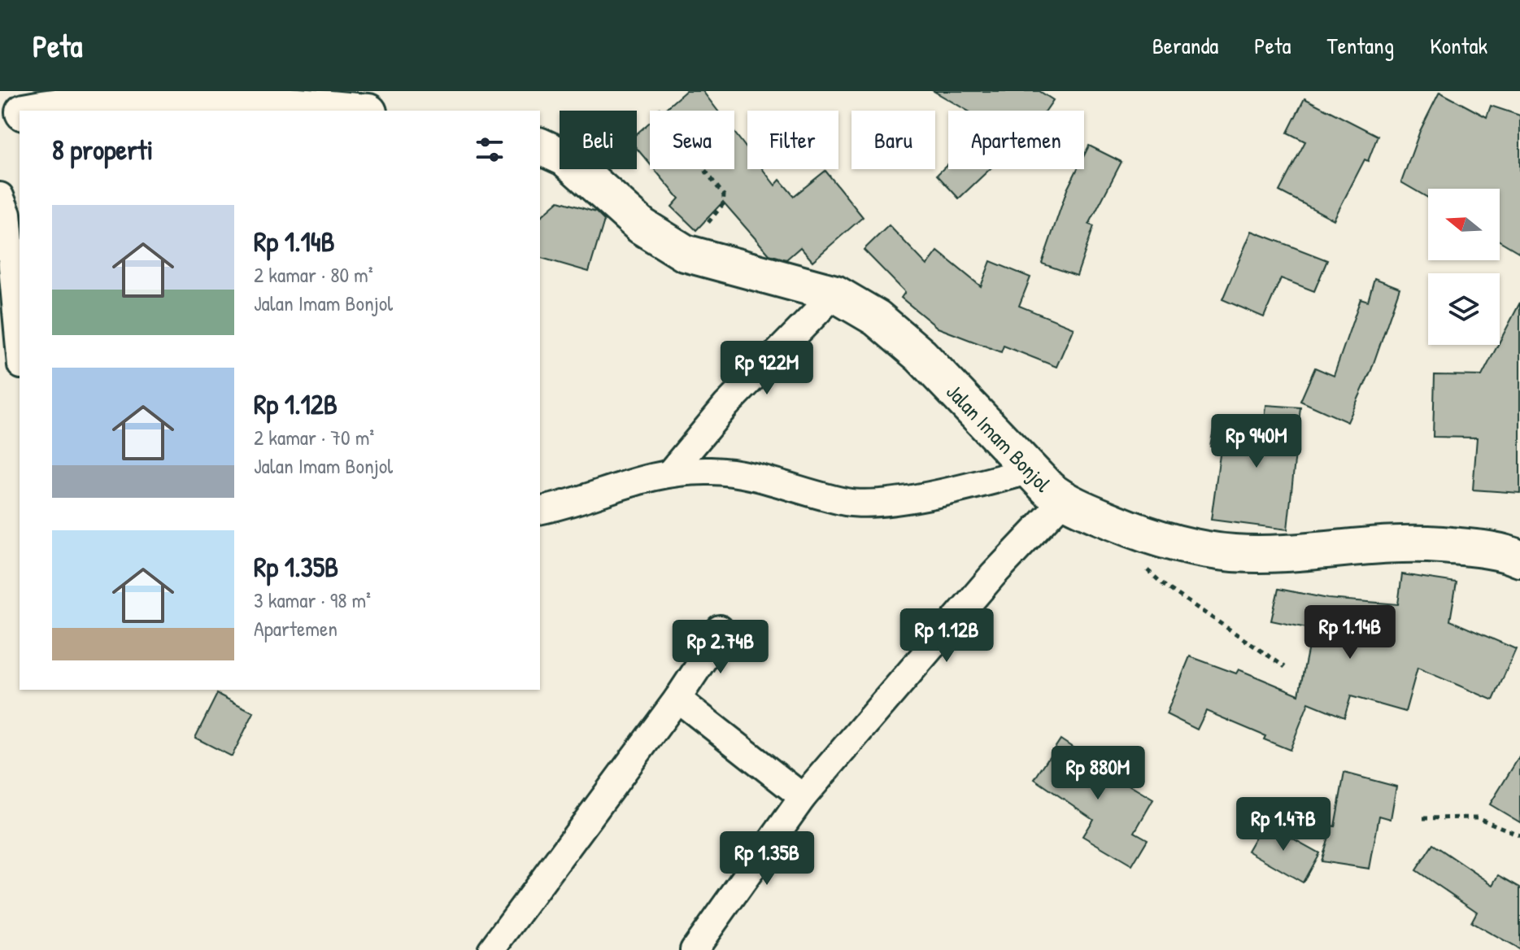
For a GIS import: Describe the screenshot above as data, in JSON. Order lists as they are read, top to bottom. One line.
{"streets":{"main road":["Jalan Imam Bonjol"]},"north":"left","page":{"header":"Peta","nav":["Beranda","Peta","Tentang","Kontak"],"chip":["Beli","Sewa","Filter","Baru","Apartemen"],"heading":"8 properti","list":[{"name":"Rp 1.14B","note":"2 kamar · 80 m² · Jalan Imam Bonjol"},{"name":"Rp 1.12B","note":"2 kamar · 70 m² · Jalan Imam Bonjol"},{"name":"Rp 1.35B","note":"3 kamar · 98 m² · Apartemen"}],"price":["Rp 922M","Rp 940M","Rp 1.14B","Rp 1.12B","Rp 2.74B","Rp 880M","Rp 1.47B","Rp 1.35B"]}}
